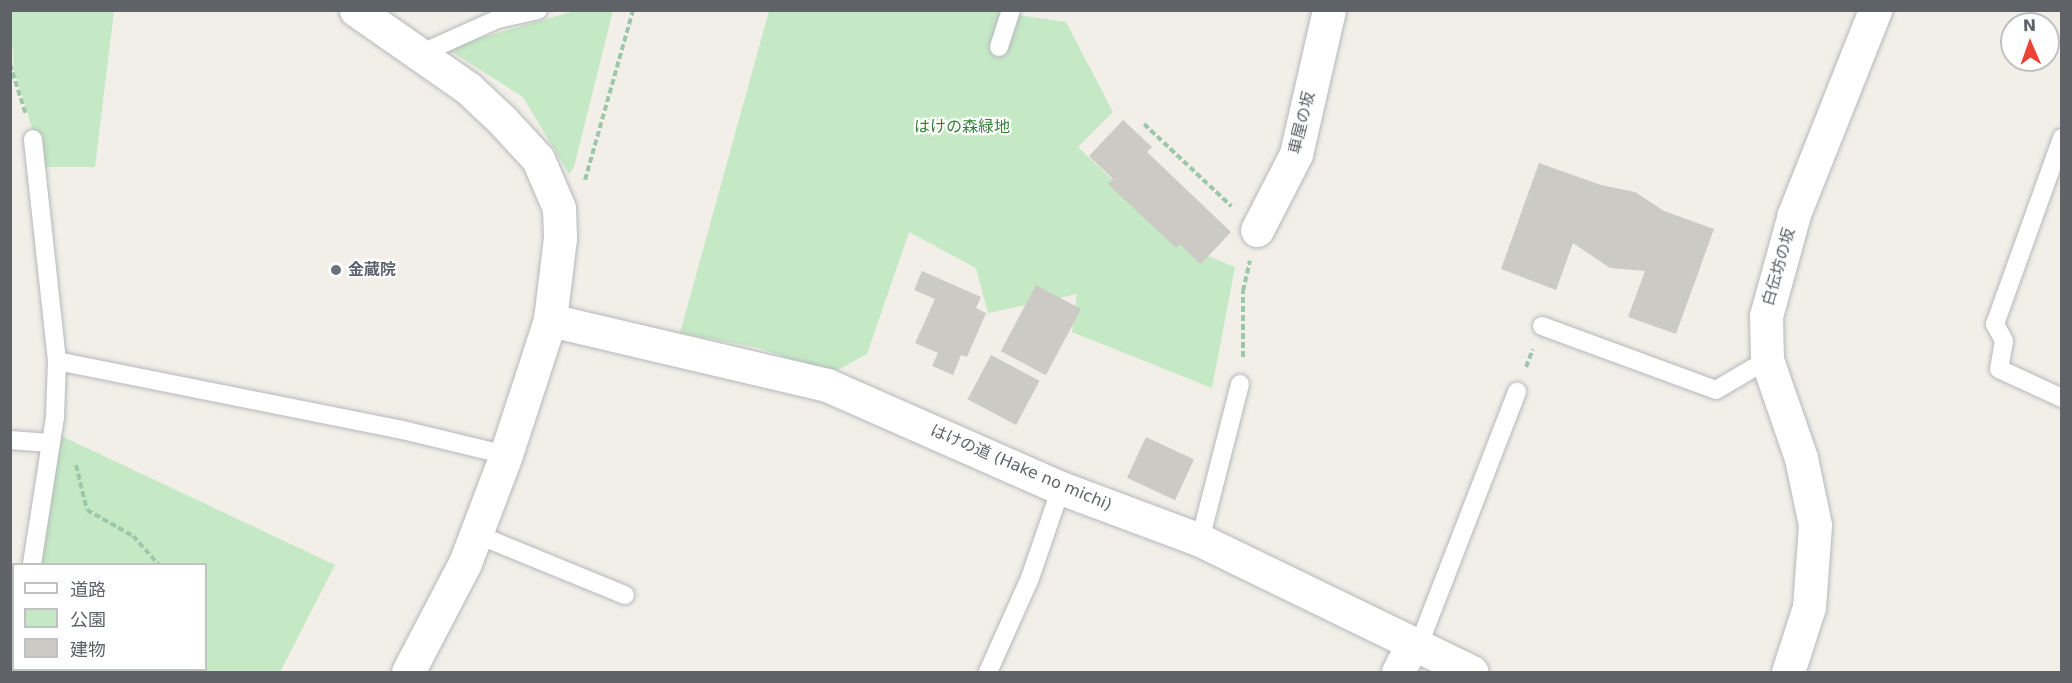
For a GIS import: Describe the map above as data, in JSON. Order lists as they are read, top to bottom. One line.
{"streets":{"street":["車屋の坂","白伝坊の坂","はけの道 (Hake no michi)"]},"parks":["はけの森緑地"],"places":["金蔵院"],"legend":["道路","公園","建物"],"north":"top"}
